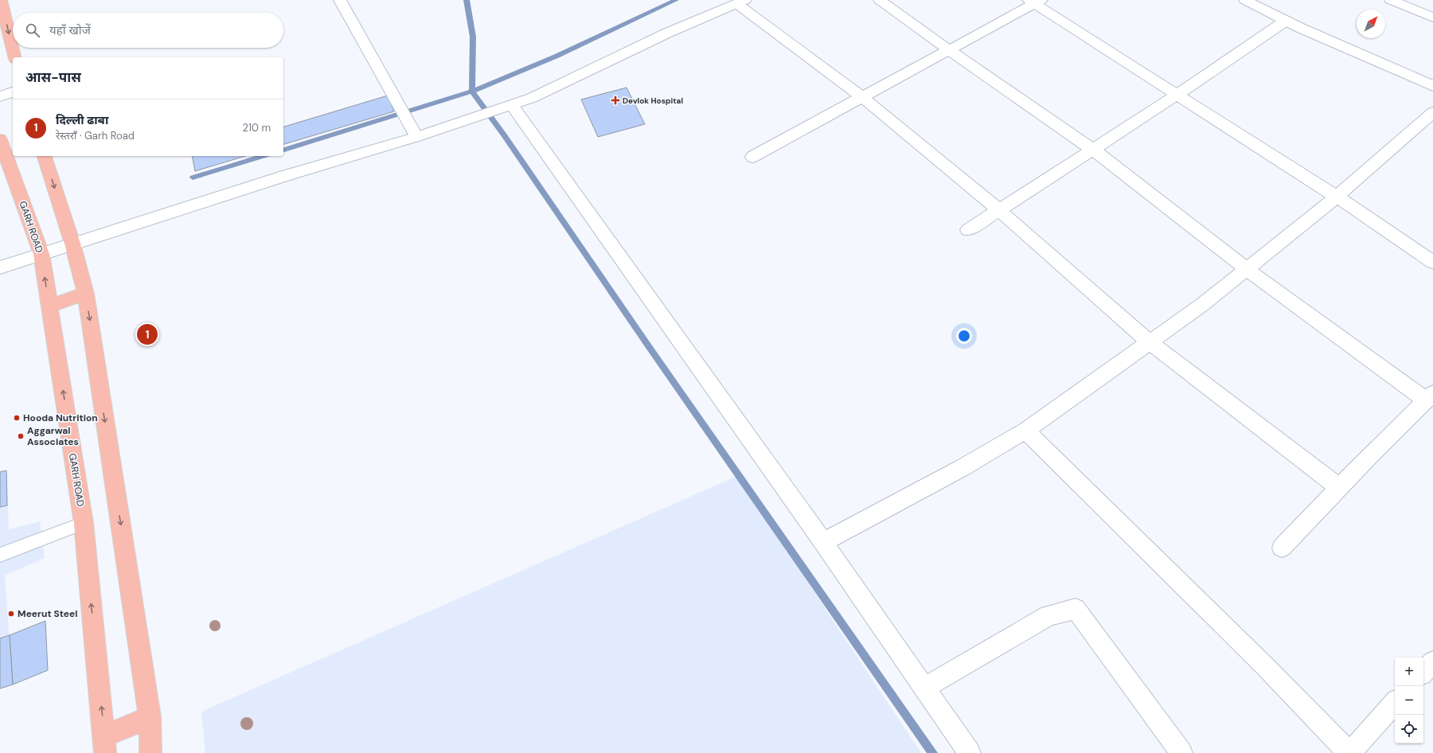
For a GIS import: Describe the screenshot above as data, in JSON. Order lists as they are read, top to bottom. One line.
{"streets":{"main road":["GARH ROAD"]},"places":{"health":["Devlok Hospital"],"other":["Hooda Nutrition","Aggarwal Associates","Meerut Steel"]},"north":"top right","page":{"search":"यहाँ खोजें","heading":"आस-पास","list":[{"mark":"1","name":"दिल्ली ढाबा","note":"रेस्तराँ · Garh Road","value":"210 m"}],"pins":"1","map_buttons":["+","−"]}}
